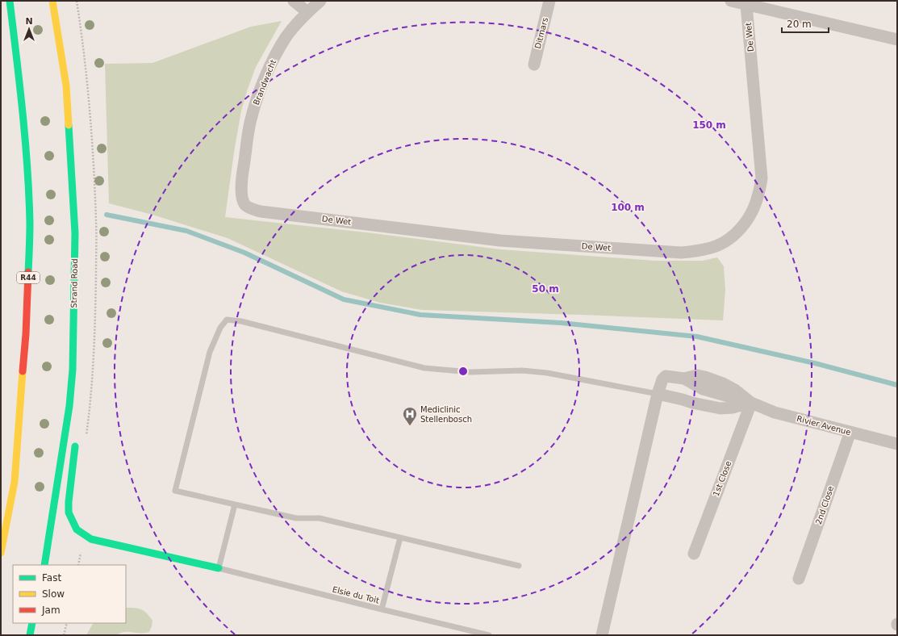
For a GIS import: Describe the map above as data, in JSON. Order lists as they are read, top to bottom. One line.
{"streets":{"main road":["R44","Strand Road"],"street":["Ditmars","De Wet","Brandwacht","Rivier Avenue","1st Close","2nd Close"],"lane":["Elsie du Toit"]},"crossings":[["De Wet","Brandwacht"],["Rivier Avenue","1st Close"],["Rivier Avenue","2nd Close"]],"places":{"hospital":["Mediclinic Stellenbosch"]},"legend":["Fast","Slow","Jam"],"scale_bar":"20 m","north":"top","rings":["150 m","100 m","50 m"]}
